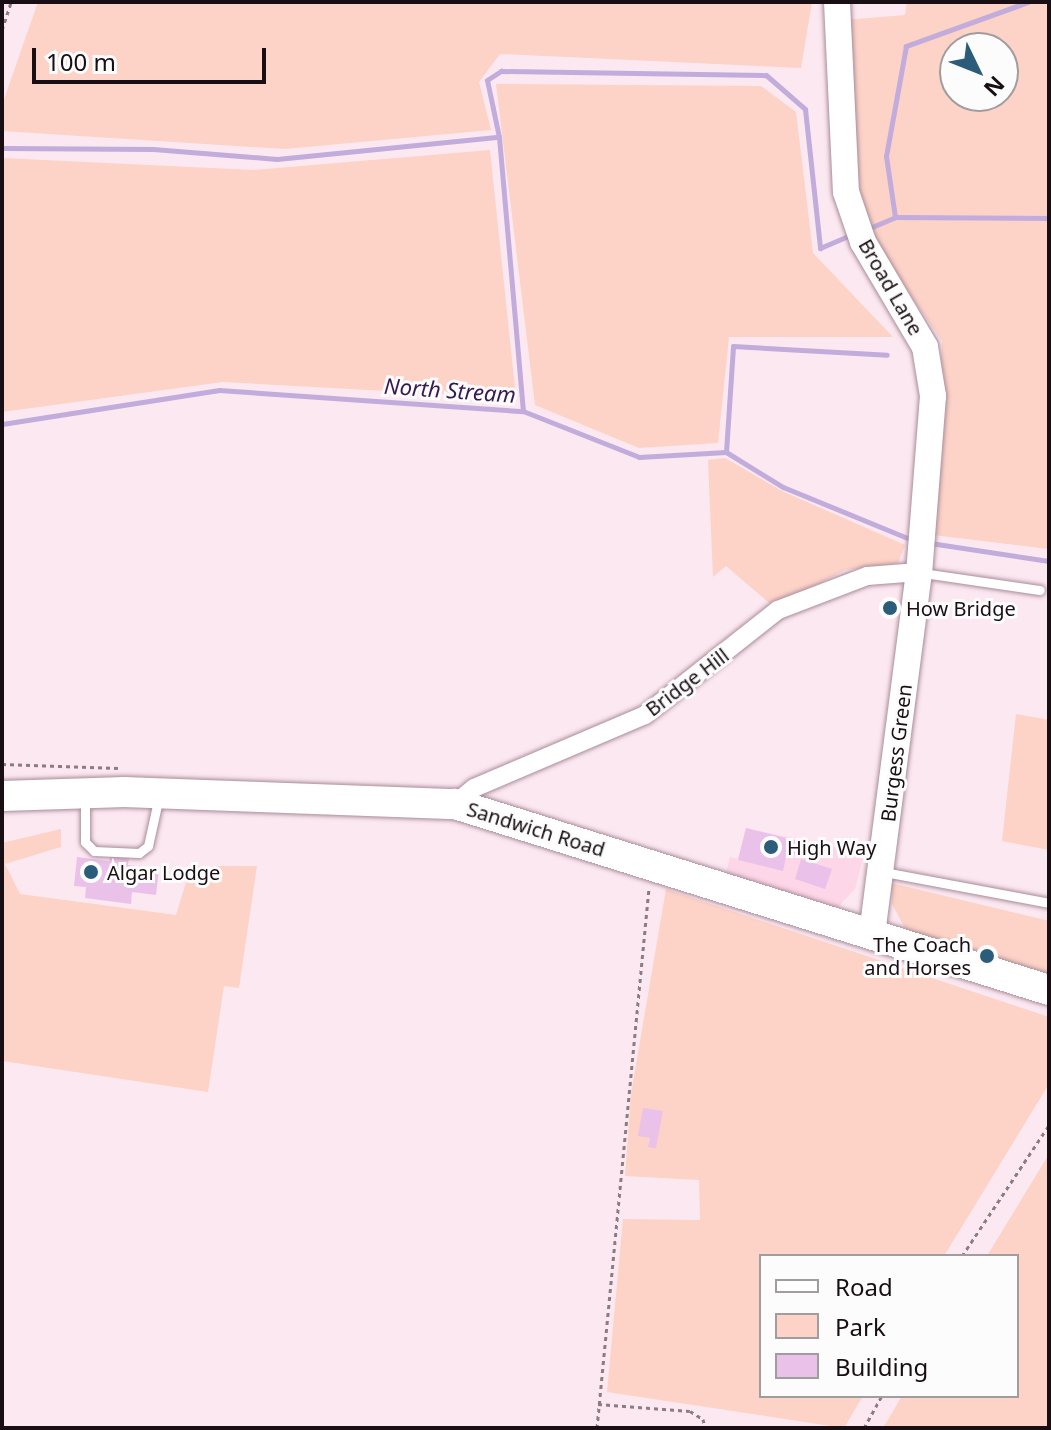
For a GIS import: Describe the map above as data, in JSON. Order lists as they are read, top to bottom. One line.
{"streets":{"main road":["Sandwich Road"],"street":["Broad Lane","Bridge Hill","Burgess Green"]},"crossings":[["Broad Lane","Bridge Hill"],["Broad Lane","Burgess Green"],["Bridge Hill","Burgess Green"],["Bridge Hill","Sandwich Road"],["Burgess Green","Sandwich Road"]],"water":["North Stream"],"places":["How Bridge","High Way","Algar Lodge","The Coach and Horses"],"legend":["Road","Park","Building"],"scale_bar":"100 m","north":"bottom right"}
